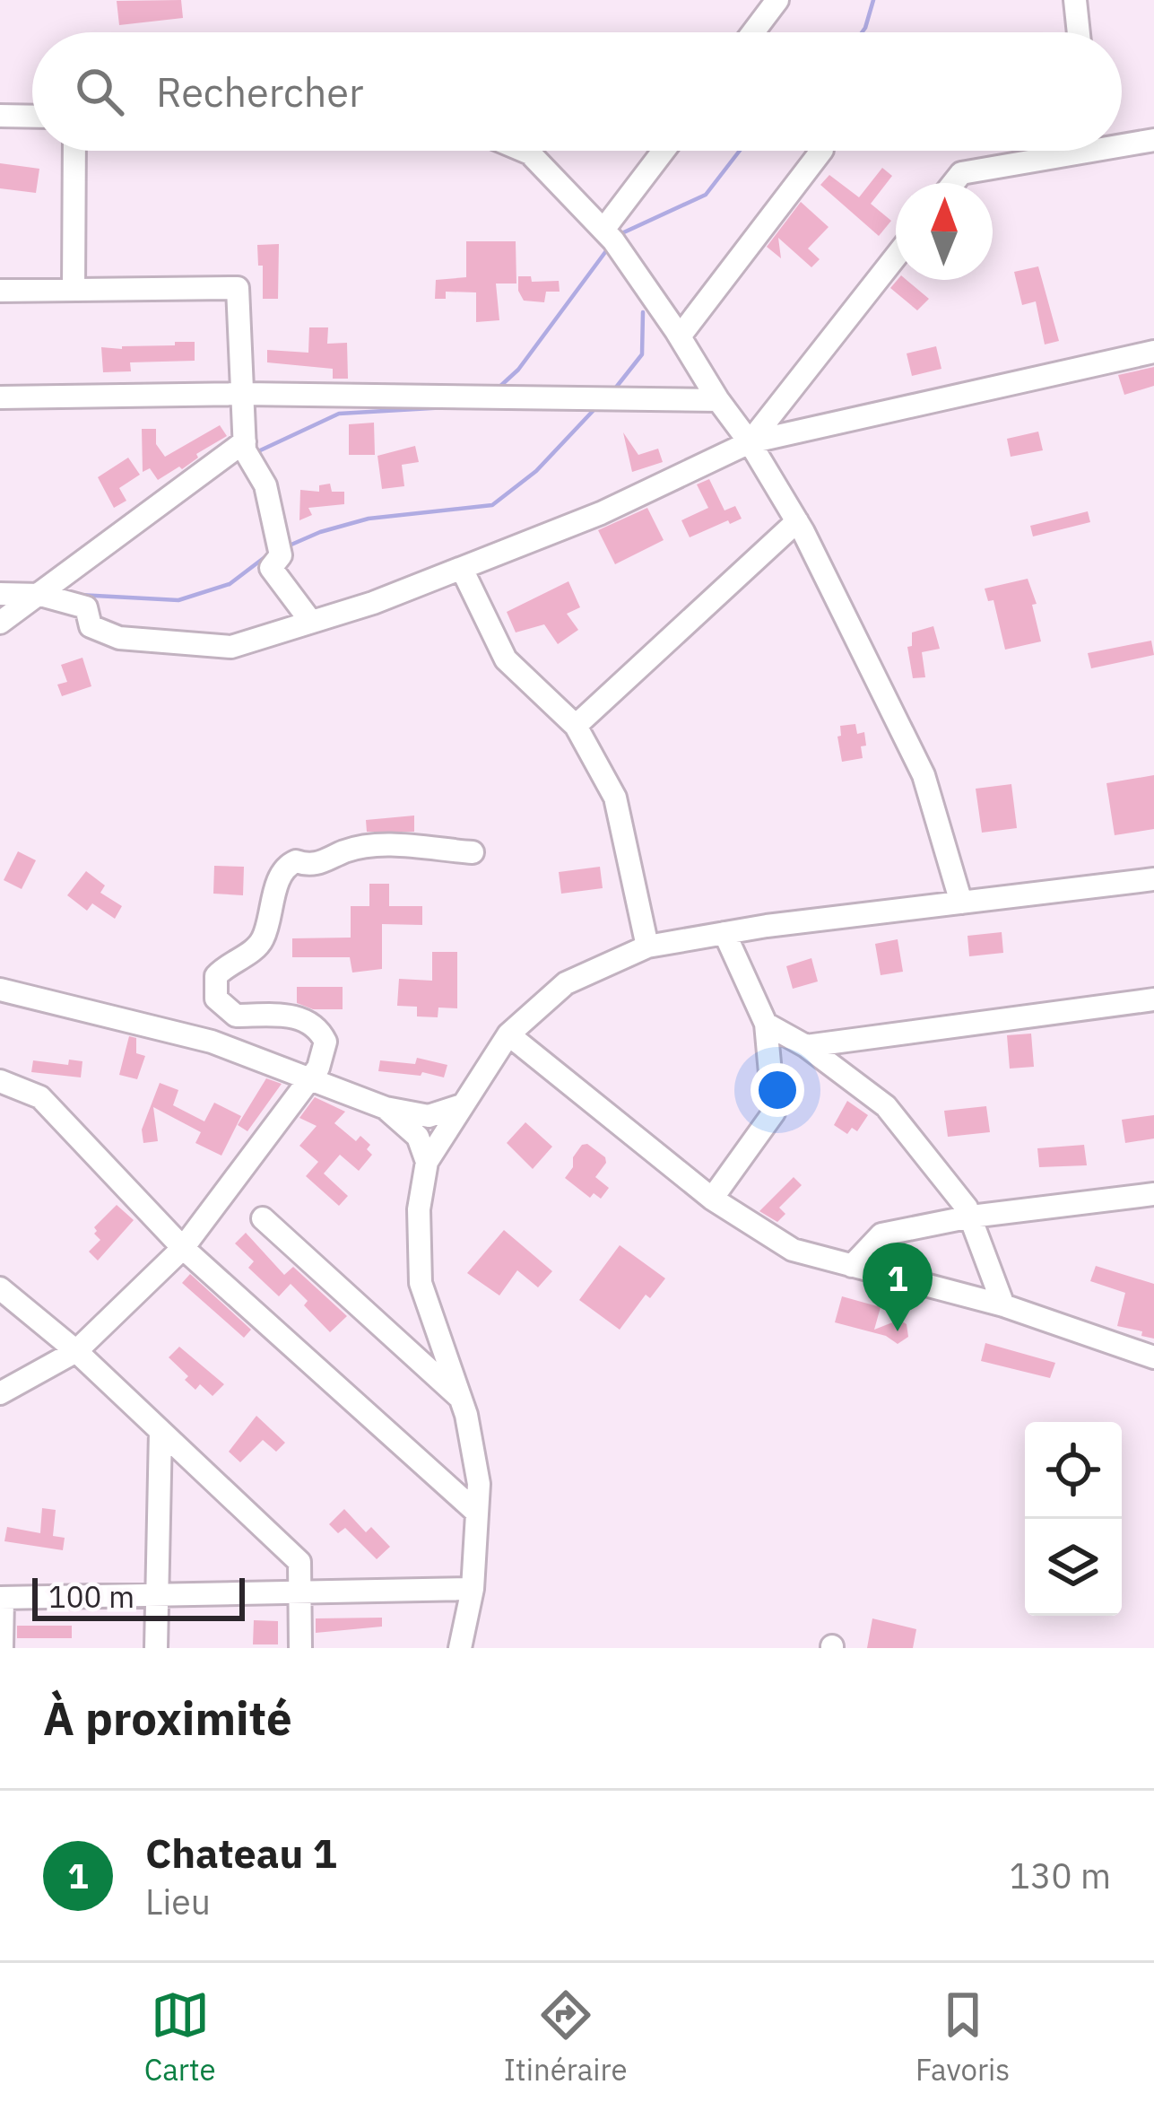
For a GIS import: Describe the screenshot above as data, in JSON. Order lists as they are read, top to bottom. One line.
{"scale_bar":"100 m","north":"top","page":{"search":"Rechercher","pins":"1","scale":"100 m","heading":"À proximité","list":[{"mark":"1","name":"Chateau 1","note":"Lieu","value":"130 m"}],"nav":["Carte","Itinéraire","Favoris"]}}
